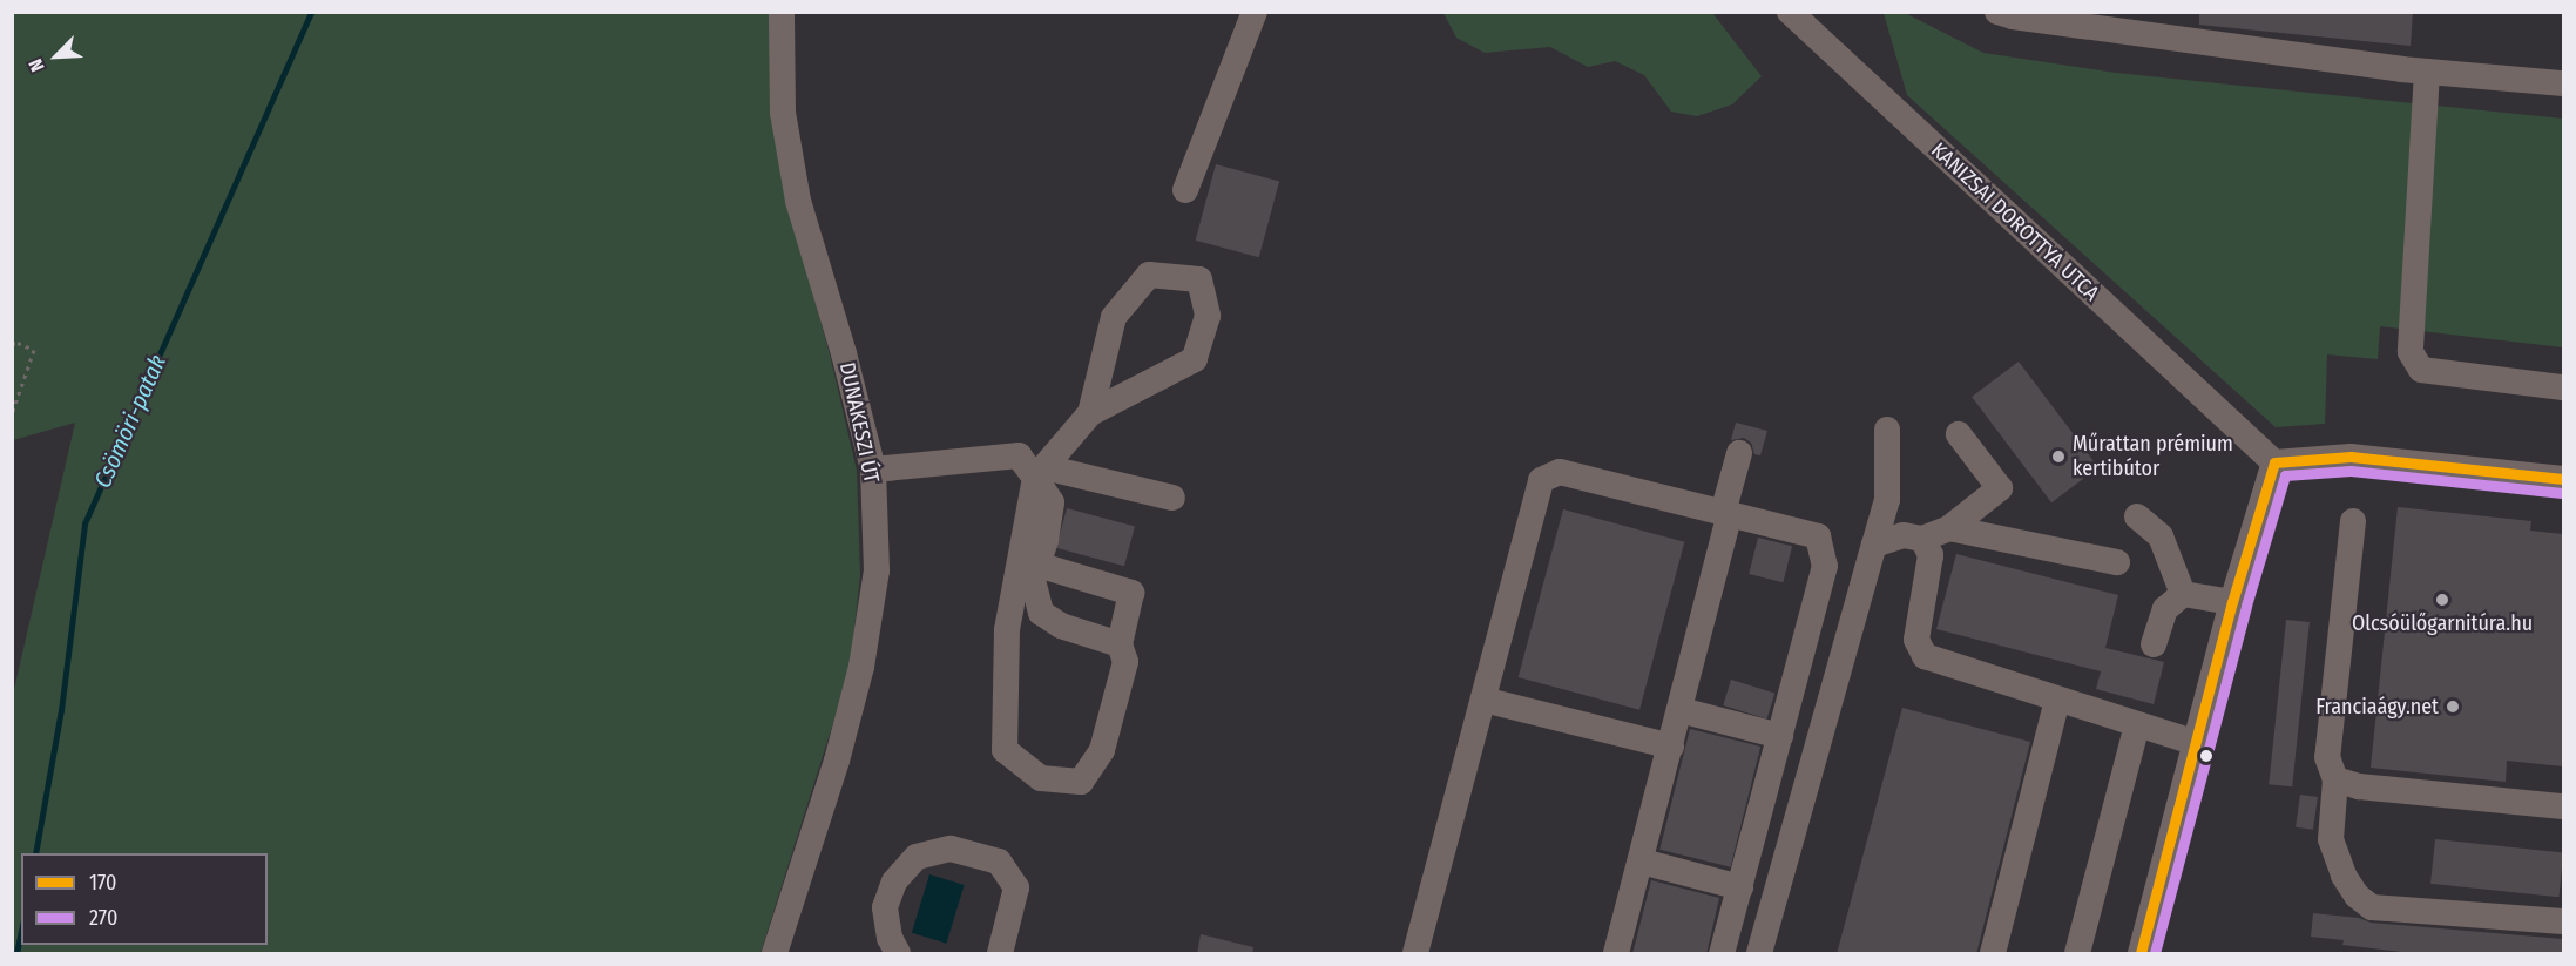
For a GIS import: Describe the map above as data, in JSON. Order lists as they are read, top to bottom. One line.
{"streets":{"street":["KANIZSAI DOROTTYA UTCA","DUNAKESZI ÚT"]},"water":["Csömöri-patak"],"places":["Műrattan prémium kertibútor","Olcsóülőgarnitúra.hu","Franciaágy.net"],"lines":["transit line 170","transit line 270"],"legend":["170","270"],"north":"bottom left"}
